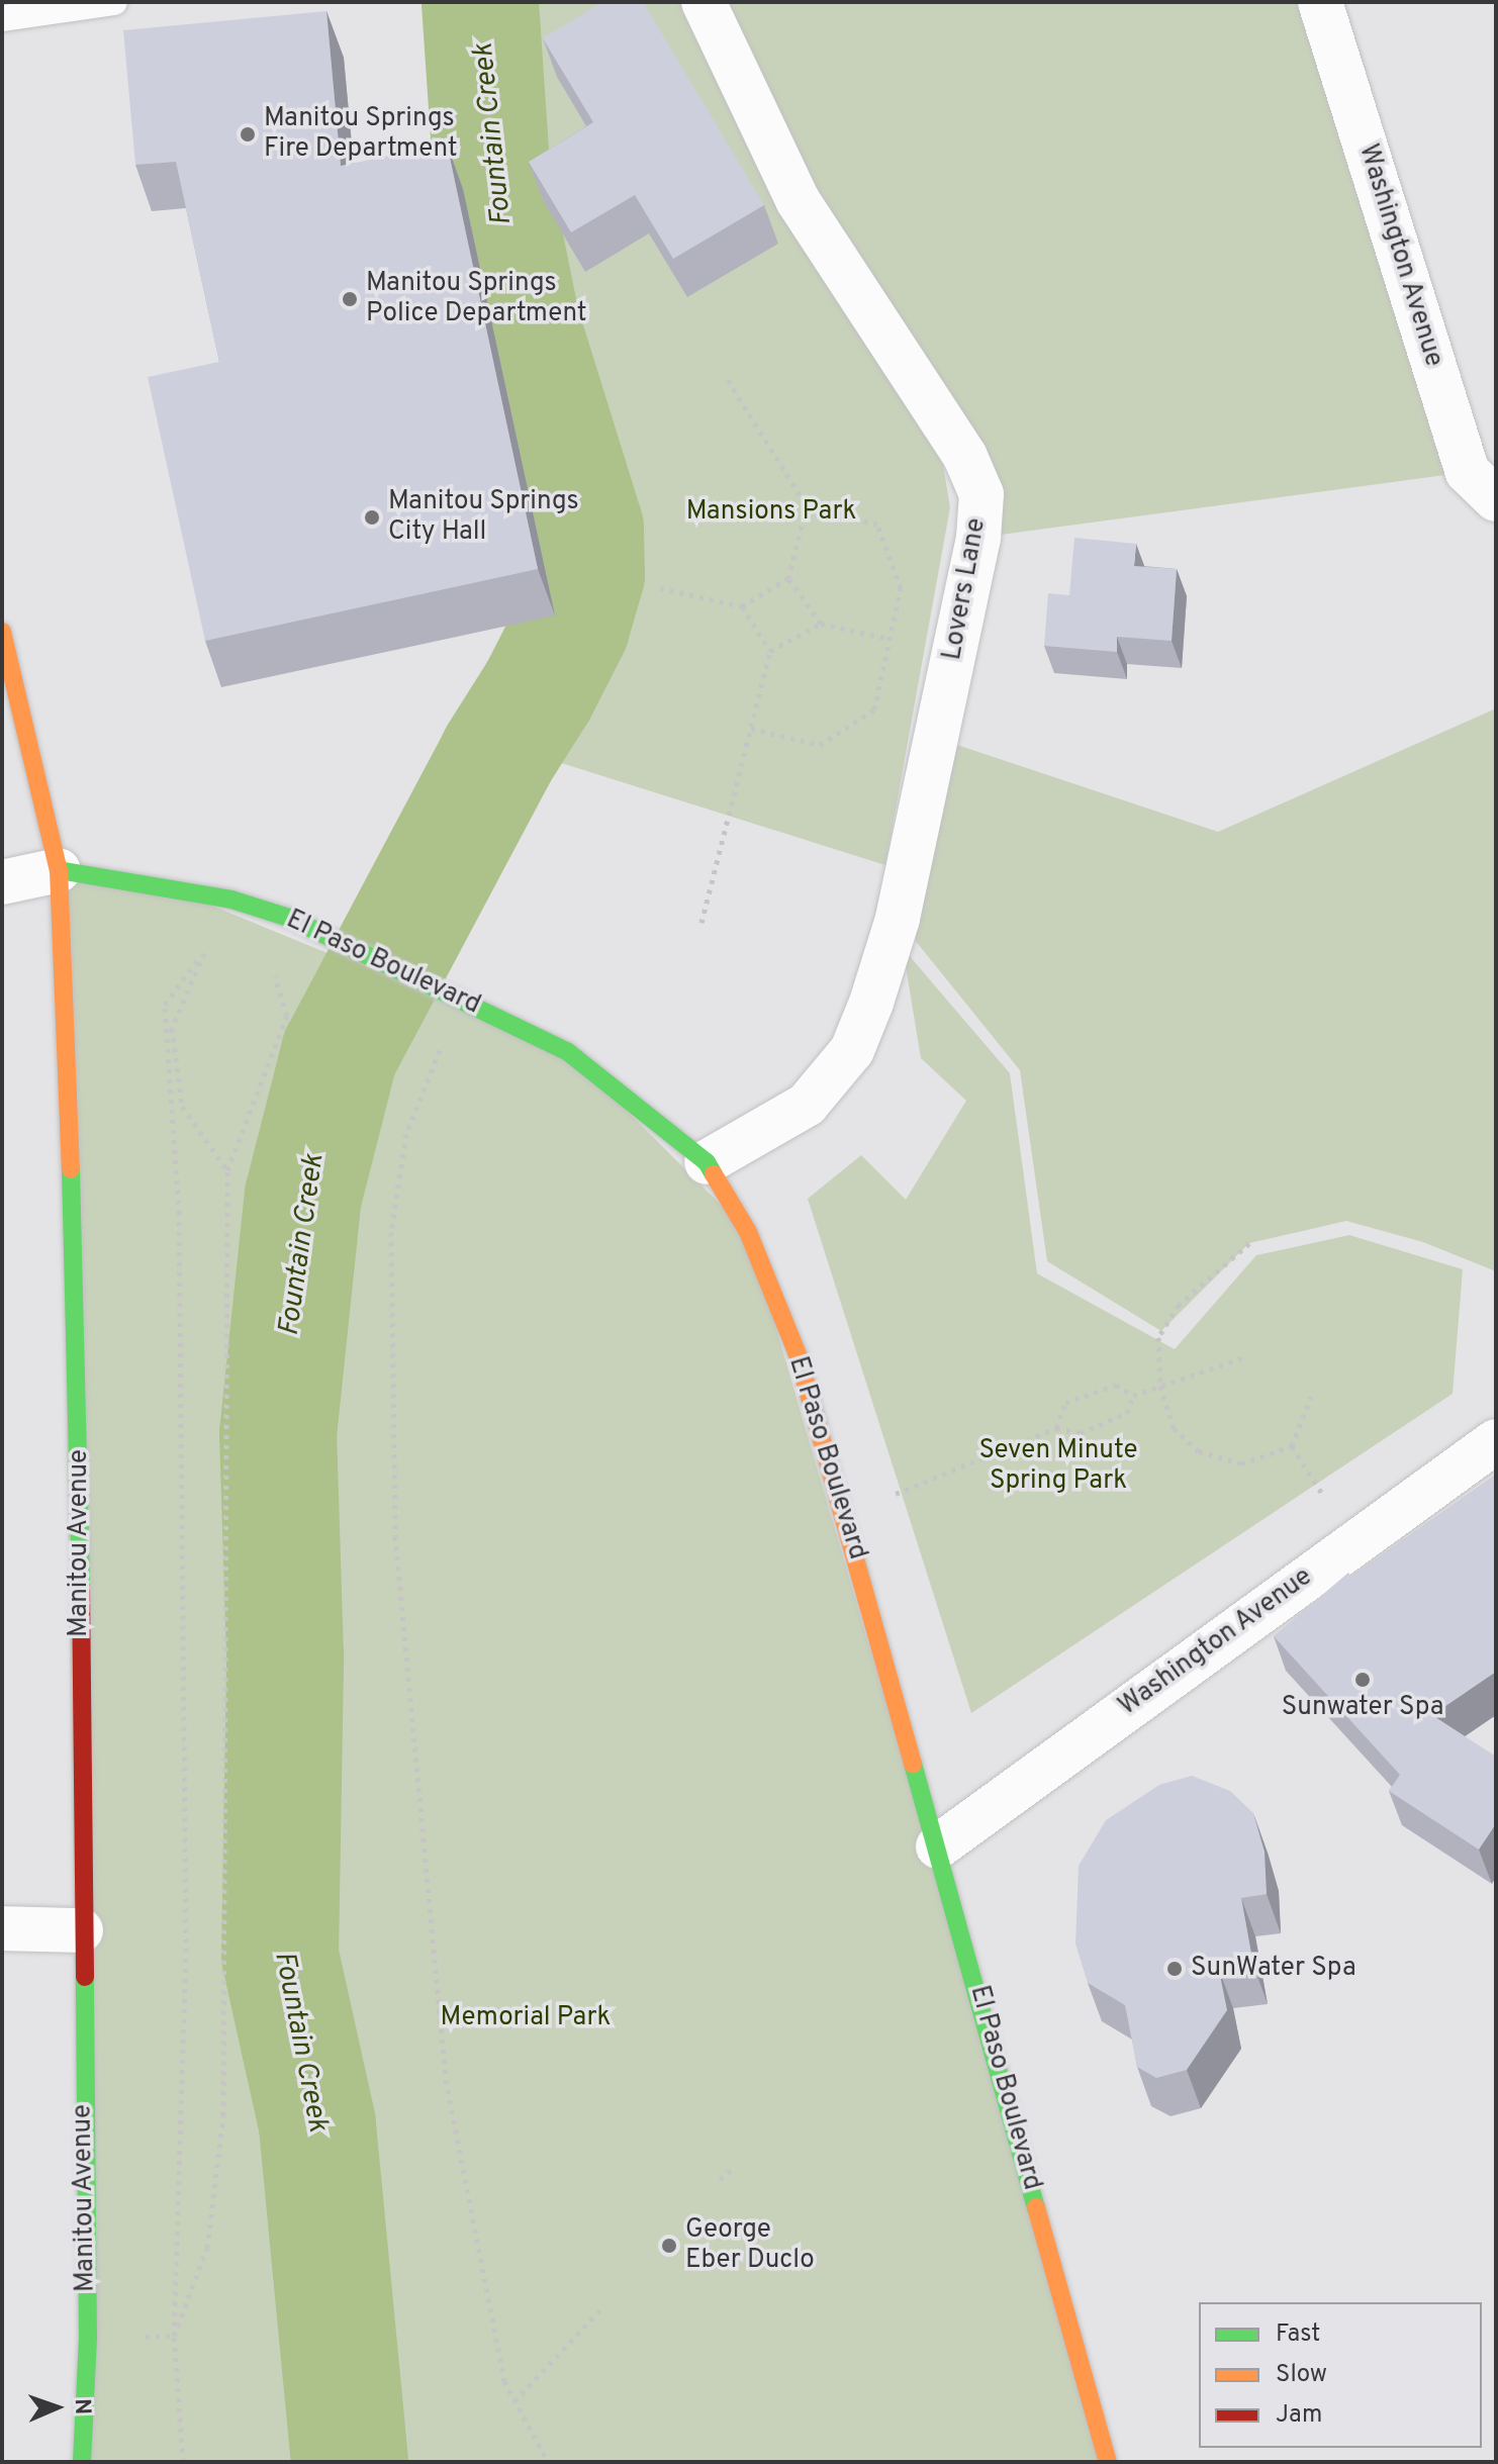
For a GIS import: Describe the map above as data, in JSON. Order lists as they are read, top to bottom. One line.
{"streets":{"street":["Washington Avenue","Lovers Lane","El Paso Boulevard","Manitou Avenue"]},"crossings":[["Washington Avenue","El Paso Boulevard"],["Lovers Lane","El Paso Boulevard"],["El Paso Boulevard","Manitou Avenue"]],"water":["Fountain Creek"],"parks":["Mansions Park","Seven Minute Spring Park","Memorial Park"],"places":["Manitou Springs Fire Department","Manitou Springs Police Department","Manitou Springs City Hall","Sunwater Spa","SunWater Spa","George Eber Duclo"],"legend":["Fast","Slow","Jam"],"north":"right"}
